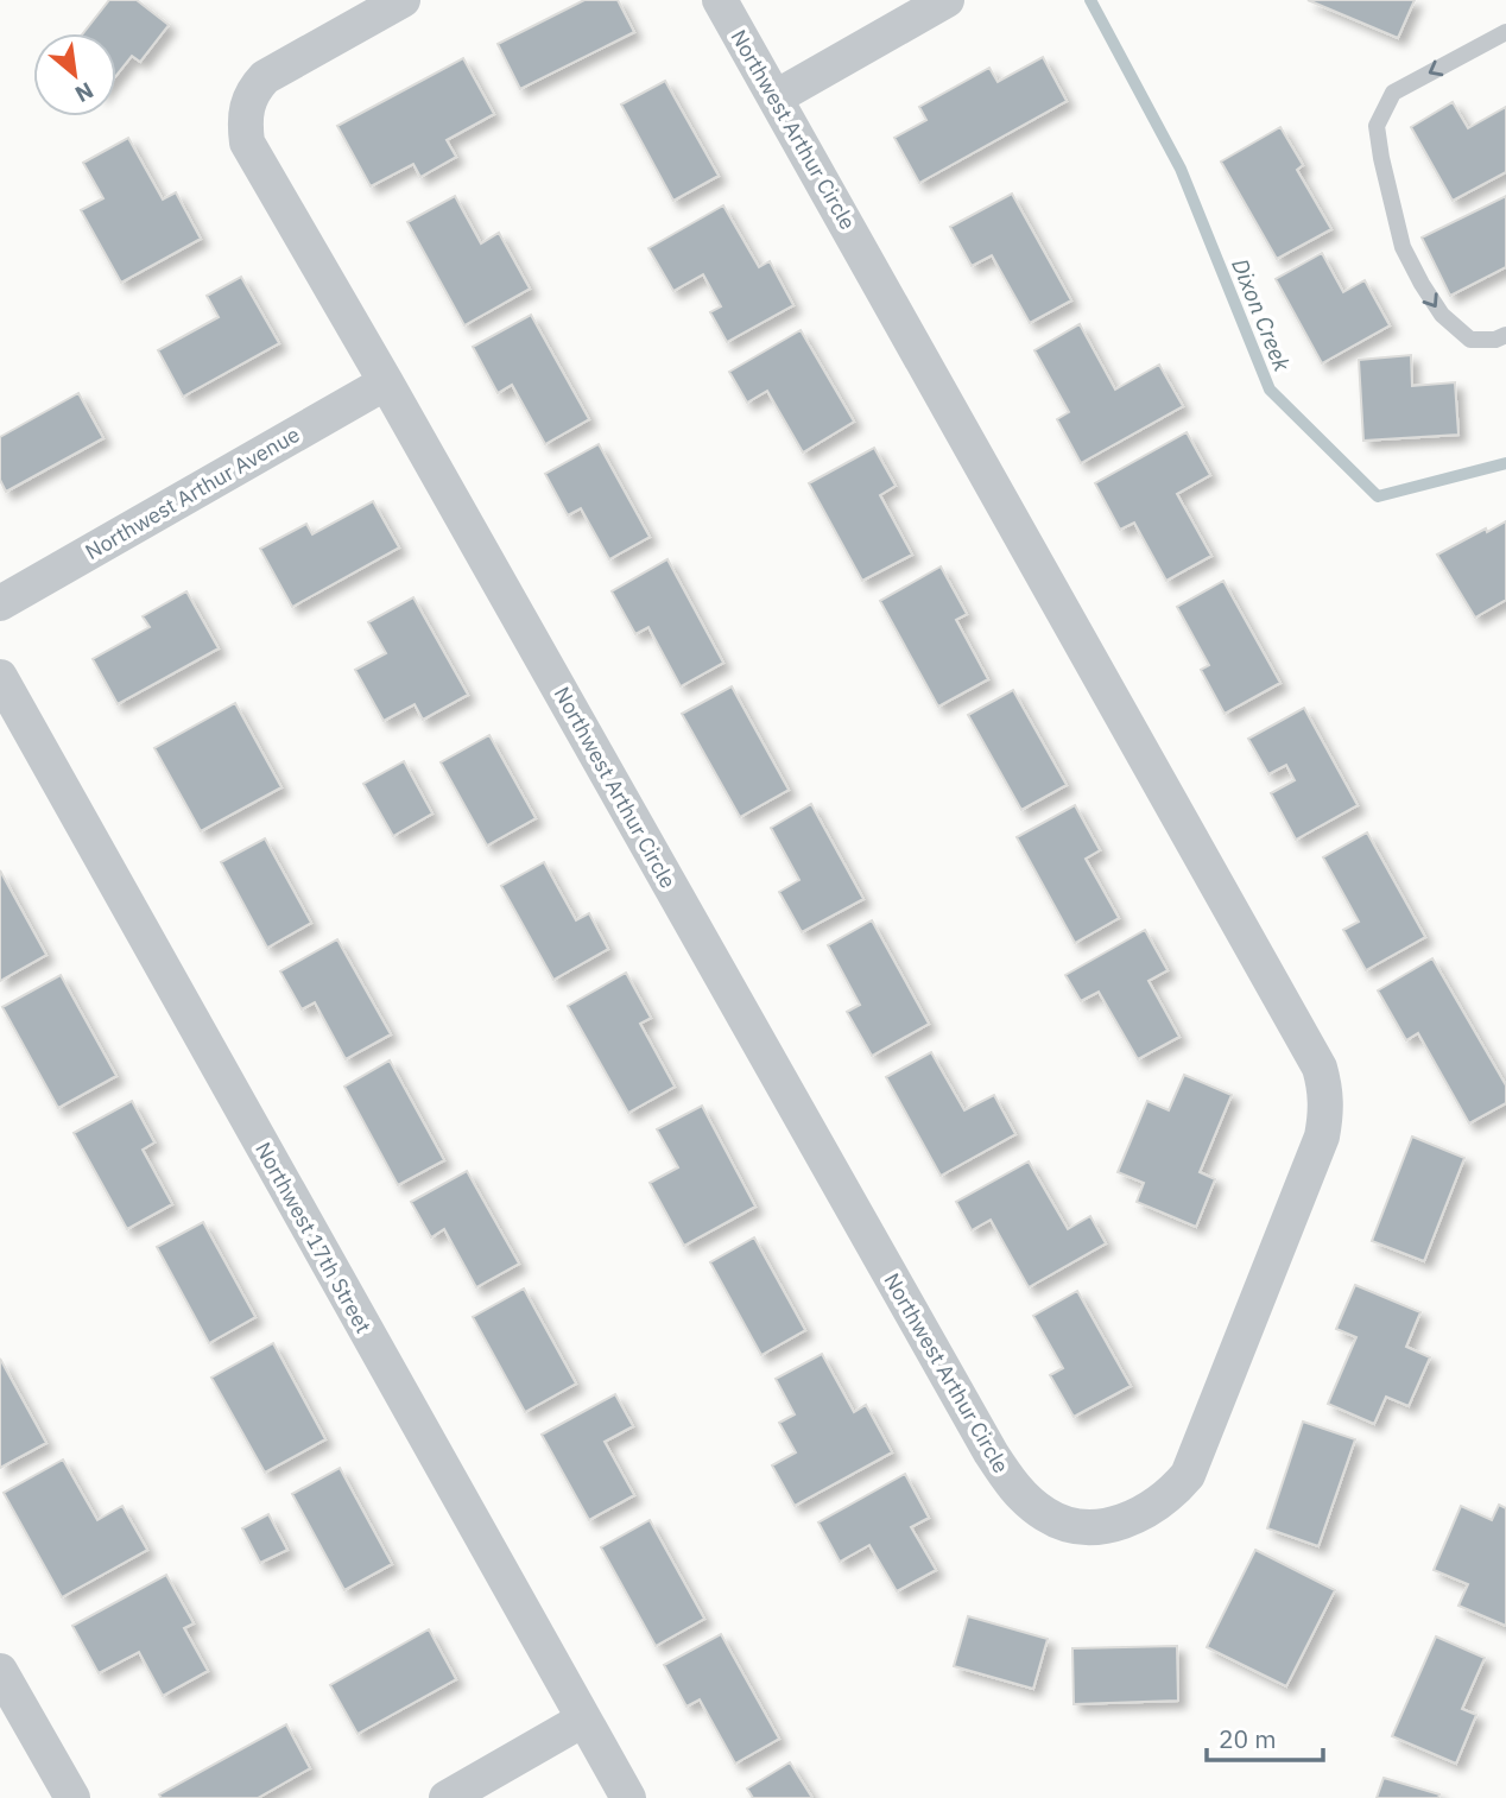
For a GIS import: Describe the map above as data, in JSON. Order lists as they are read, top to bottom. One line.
{"streets":{"street":["Northwest Arthur Circle","Northwest Arthur Avenue","Northwest 17th Street"]},"crossings":[["Northwest Arthur Circle","Northwest Arthur Avenue"]],"water":["Dixon Creek"],"scale_bar":"20 m","north":"bottom right"}
